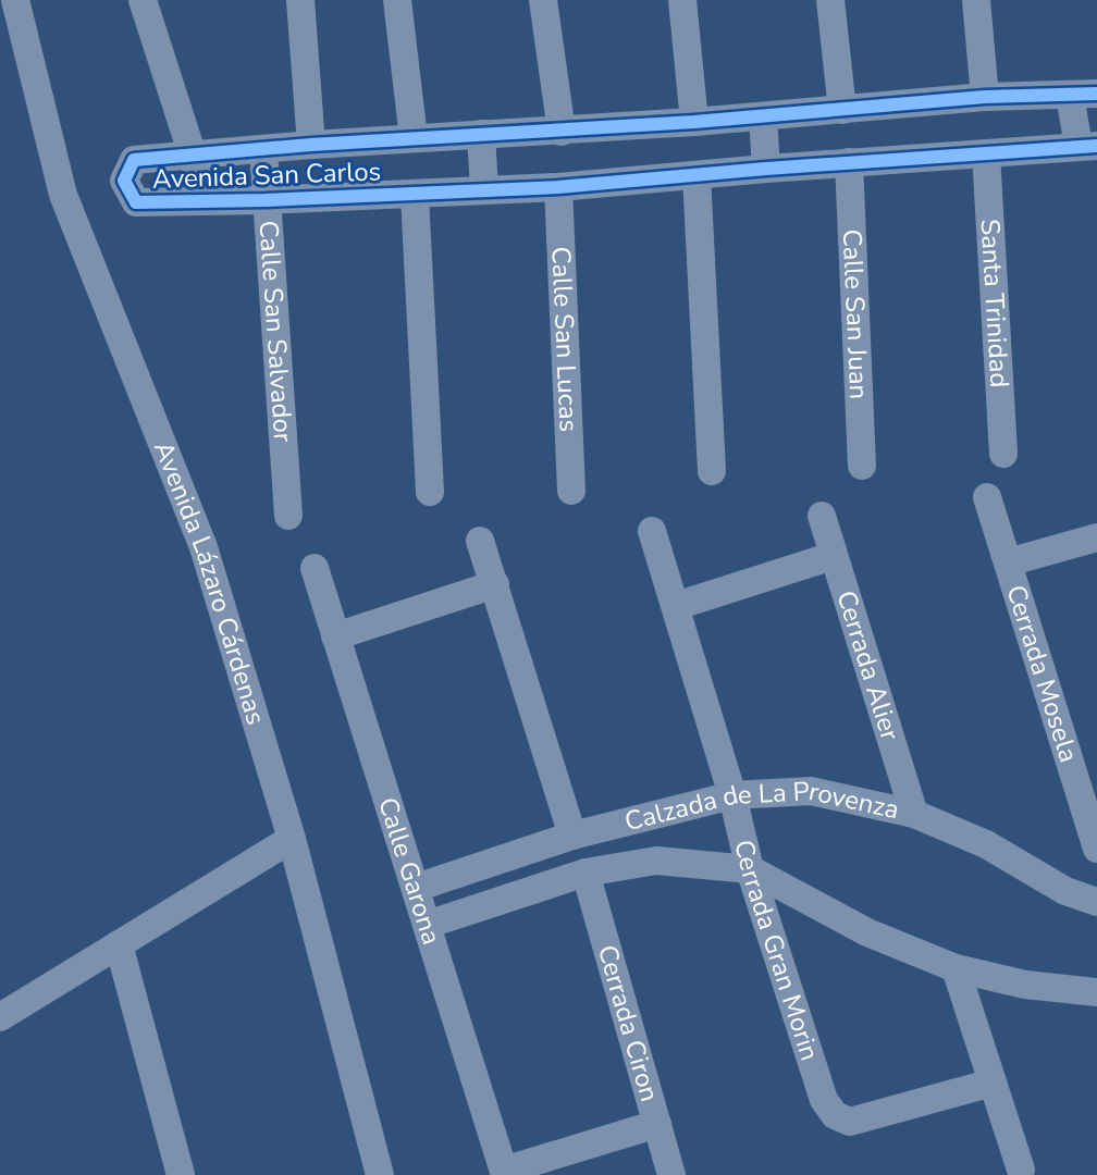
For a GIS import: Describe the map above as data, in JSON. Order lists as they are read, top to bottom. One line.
{"streets":{"street":["Avenida San Carlos","Santa Trinidad","Calle San Juan","Calle San Salvador","Calle San Lucas","Avenida Lázaro Cárdenas","Cerrada Alier","Cerrada Mosela","Calzada de La Provenza","Calle Garona","Cerrada Gran Morin","Cerrada Ciron"]},"crossings":[["Avenida San Carlos","Santa Trinidad"],["Avenida San Carlos","Calle San Juan"],["Avenida San Carlos","Calle San Salvador"],["Avenida San Carlos","Calle San Lucas"],["Cerrada Alier","Calzada de La Provenza"],["Calzada de La Provenza","Calle Garona"],["Calzada de La Provenza","Cerrada Gran Morin"],["Calzada de La Provenza","Cerrada Ciron"]]}
